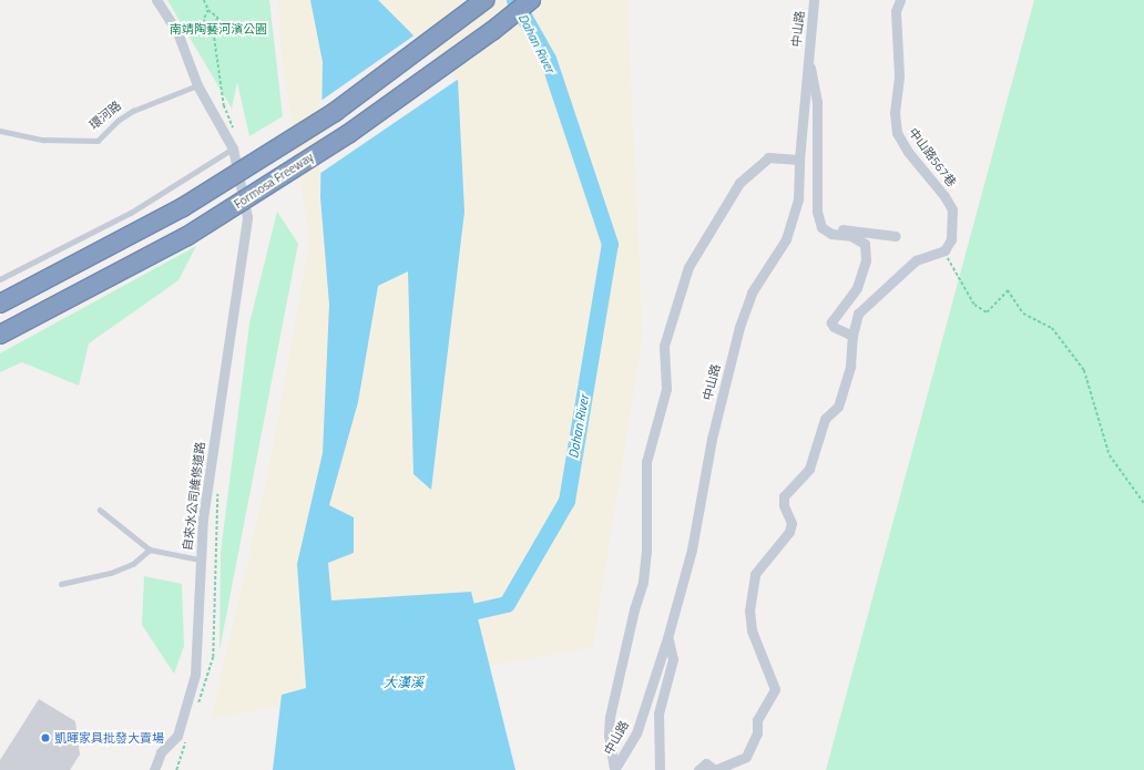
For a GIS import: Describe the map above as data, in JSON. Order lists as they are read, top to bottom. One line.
{"streets":{"highway":["Formosa Freeway"],"street":["中山路","中山路567巷","自來水公司維修道路"],"lane":["環河路"]},"water":["Dahan River","大漢溪"],"parks":["南靖陶藝河濱公園"],"places":["凱暉家具批發大賣場"]}
